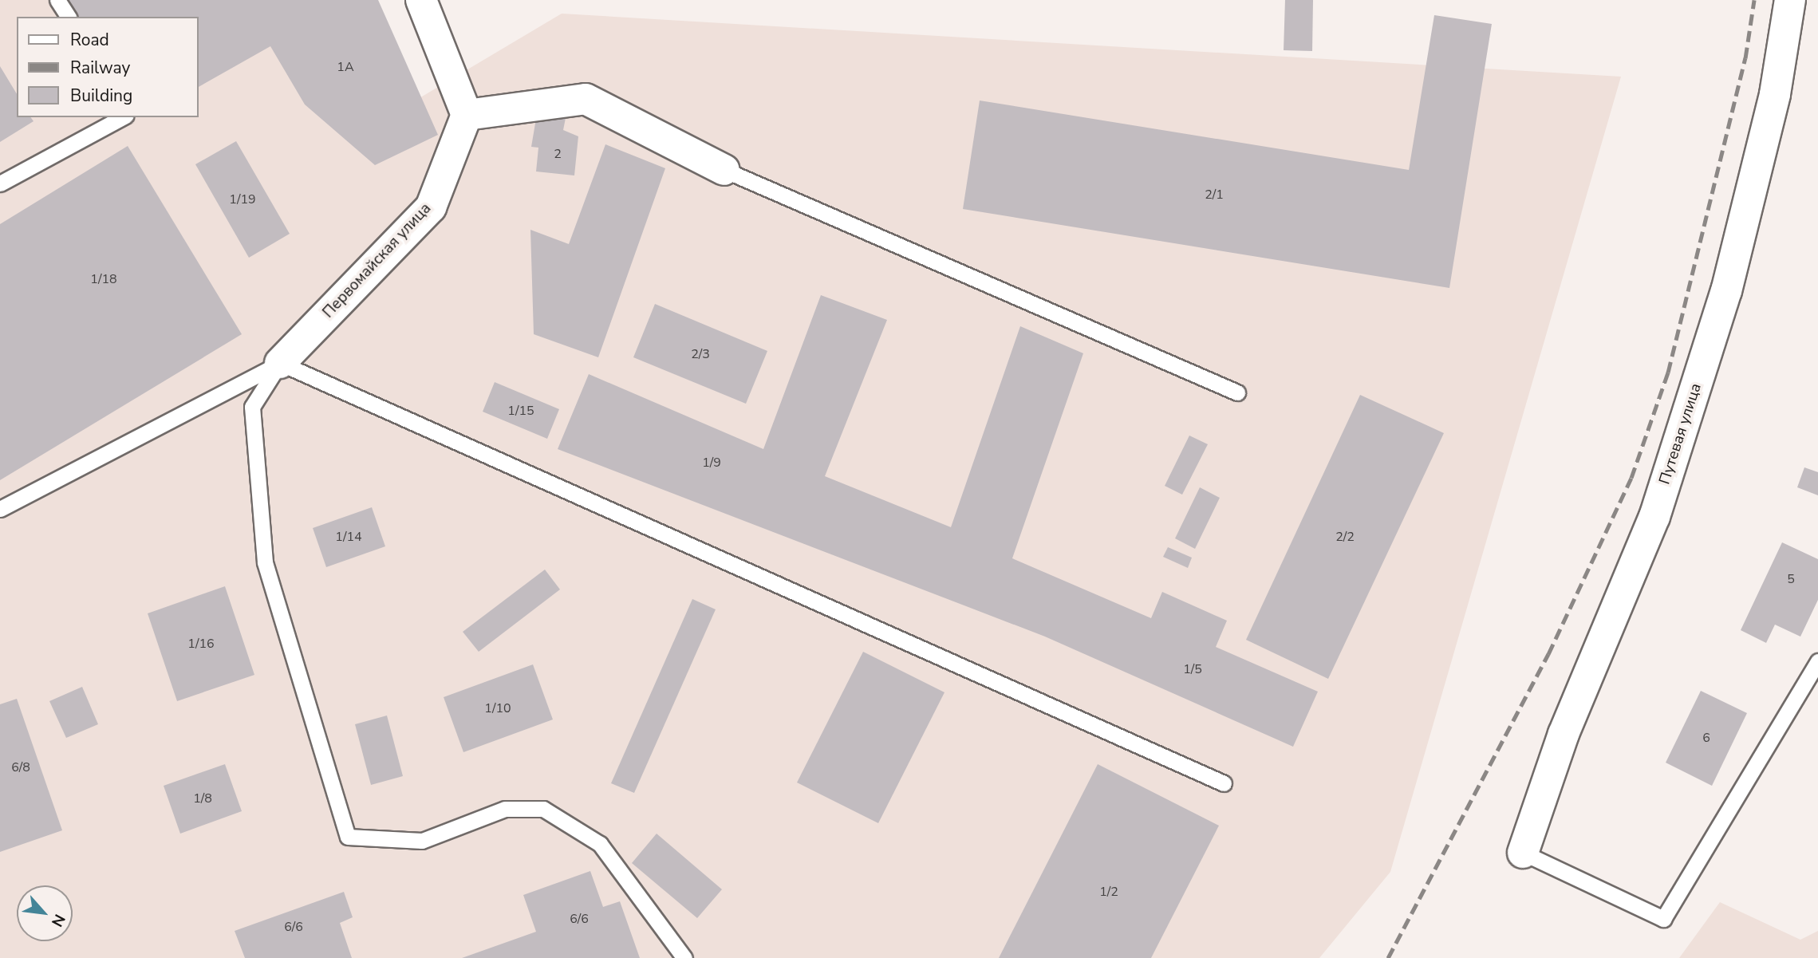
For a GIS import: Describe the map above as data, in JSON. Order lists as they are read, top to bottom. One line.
{"streets":{"street":["Первомайская улица","Путевая улица"]},"house_numbers":["1А","2","2/1","1/19","1/18","2/3","1/15","1/9","1/14","2/2","5","1/16","1/5","1/10","6","6/8","1/8","1/2","6/6","6/6"],"legend":["Road","Railway","Building"],"north":"bottom right"}
